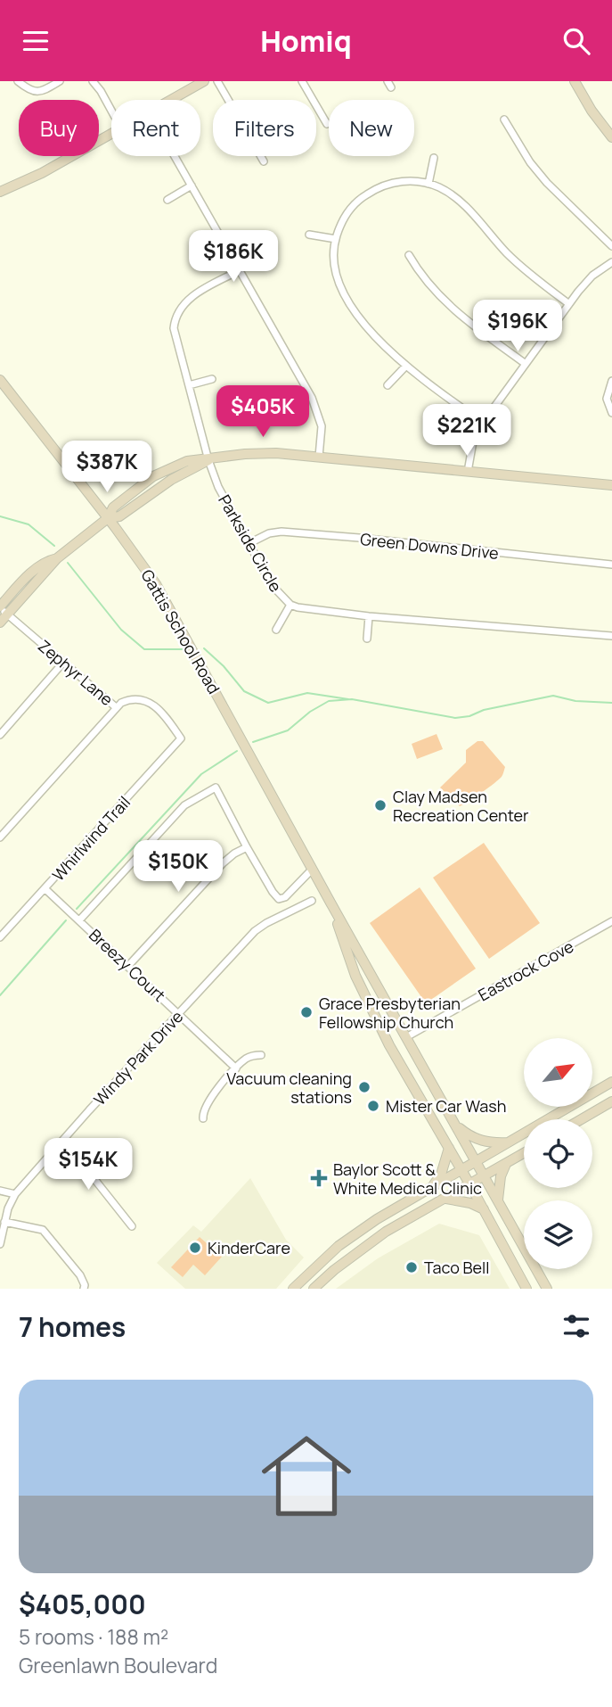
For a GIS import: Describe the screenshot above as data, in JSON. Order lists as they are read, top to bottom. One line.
{"streets":{"main road":["Gattis School Road"],"street":["Parkside Circle","Green Downs Drive","Zephyr Lane","Whirlwind Trail","Breezy Court","Eastrock Cove","Windy Park Drive"]},"crossings":[["Parkside Circle","Green Downs Drive"],["Gattis School Road","Eastrock Cove"],["Zephyr Lane","Whirlwind Trail"],["Whirlwind Trail","Breezy Court"],["Breezy Court","Windy Park Drive"]],"places":{"other":["Clay Madsen Recreation Center","Grace Presbyterian Fellowship Church","Vacuum cleaning stations","Mister Car Wash","KinderCare","Taco Bell"],"health":["Baylor Scott & White Medical Clinic"]},"north":"top right","page":{"header":"Homiq","chip":["Buy","Rent","Filters","New"],"price":["$186K","$196K","$405K","$221K","$387K","$150K","$154K"],"heading":"7 homes","list":[{"name":"$405,000","note":"5 rooms · 188 m² · Greenlawn Boulevard"}]}}
